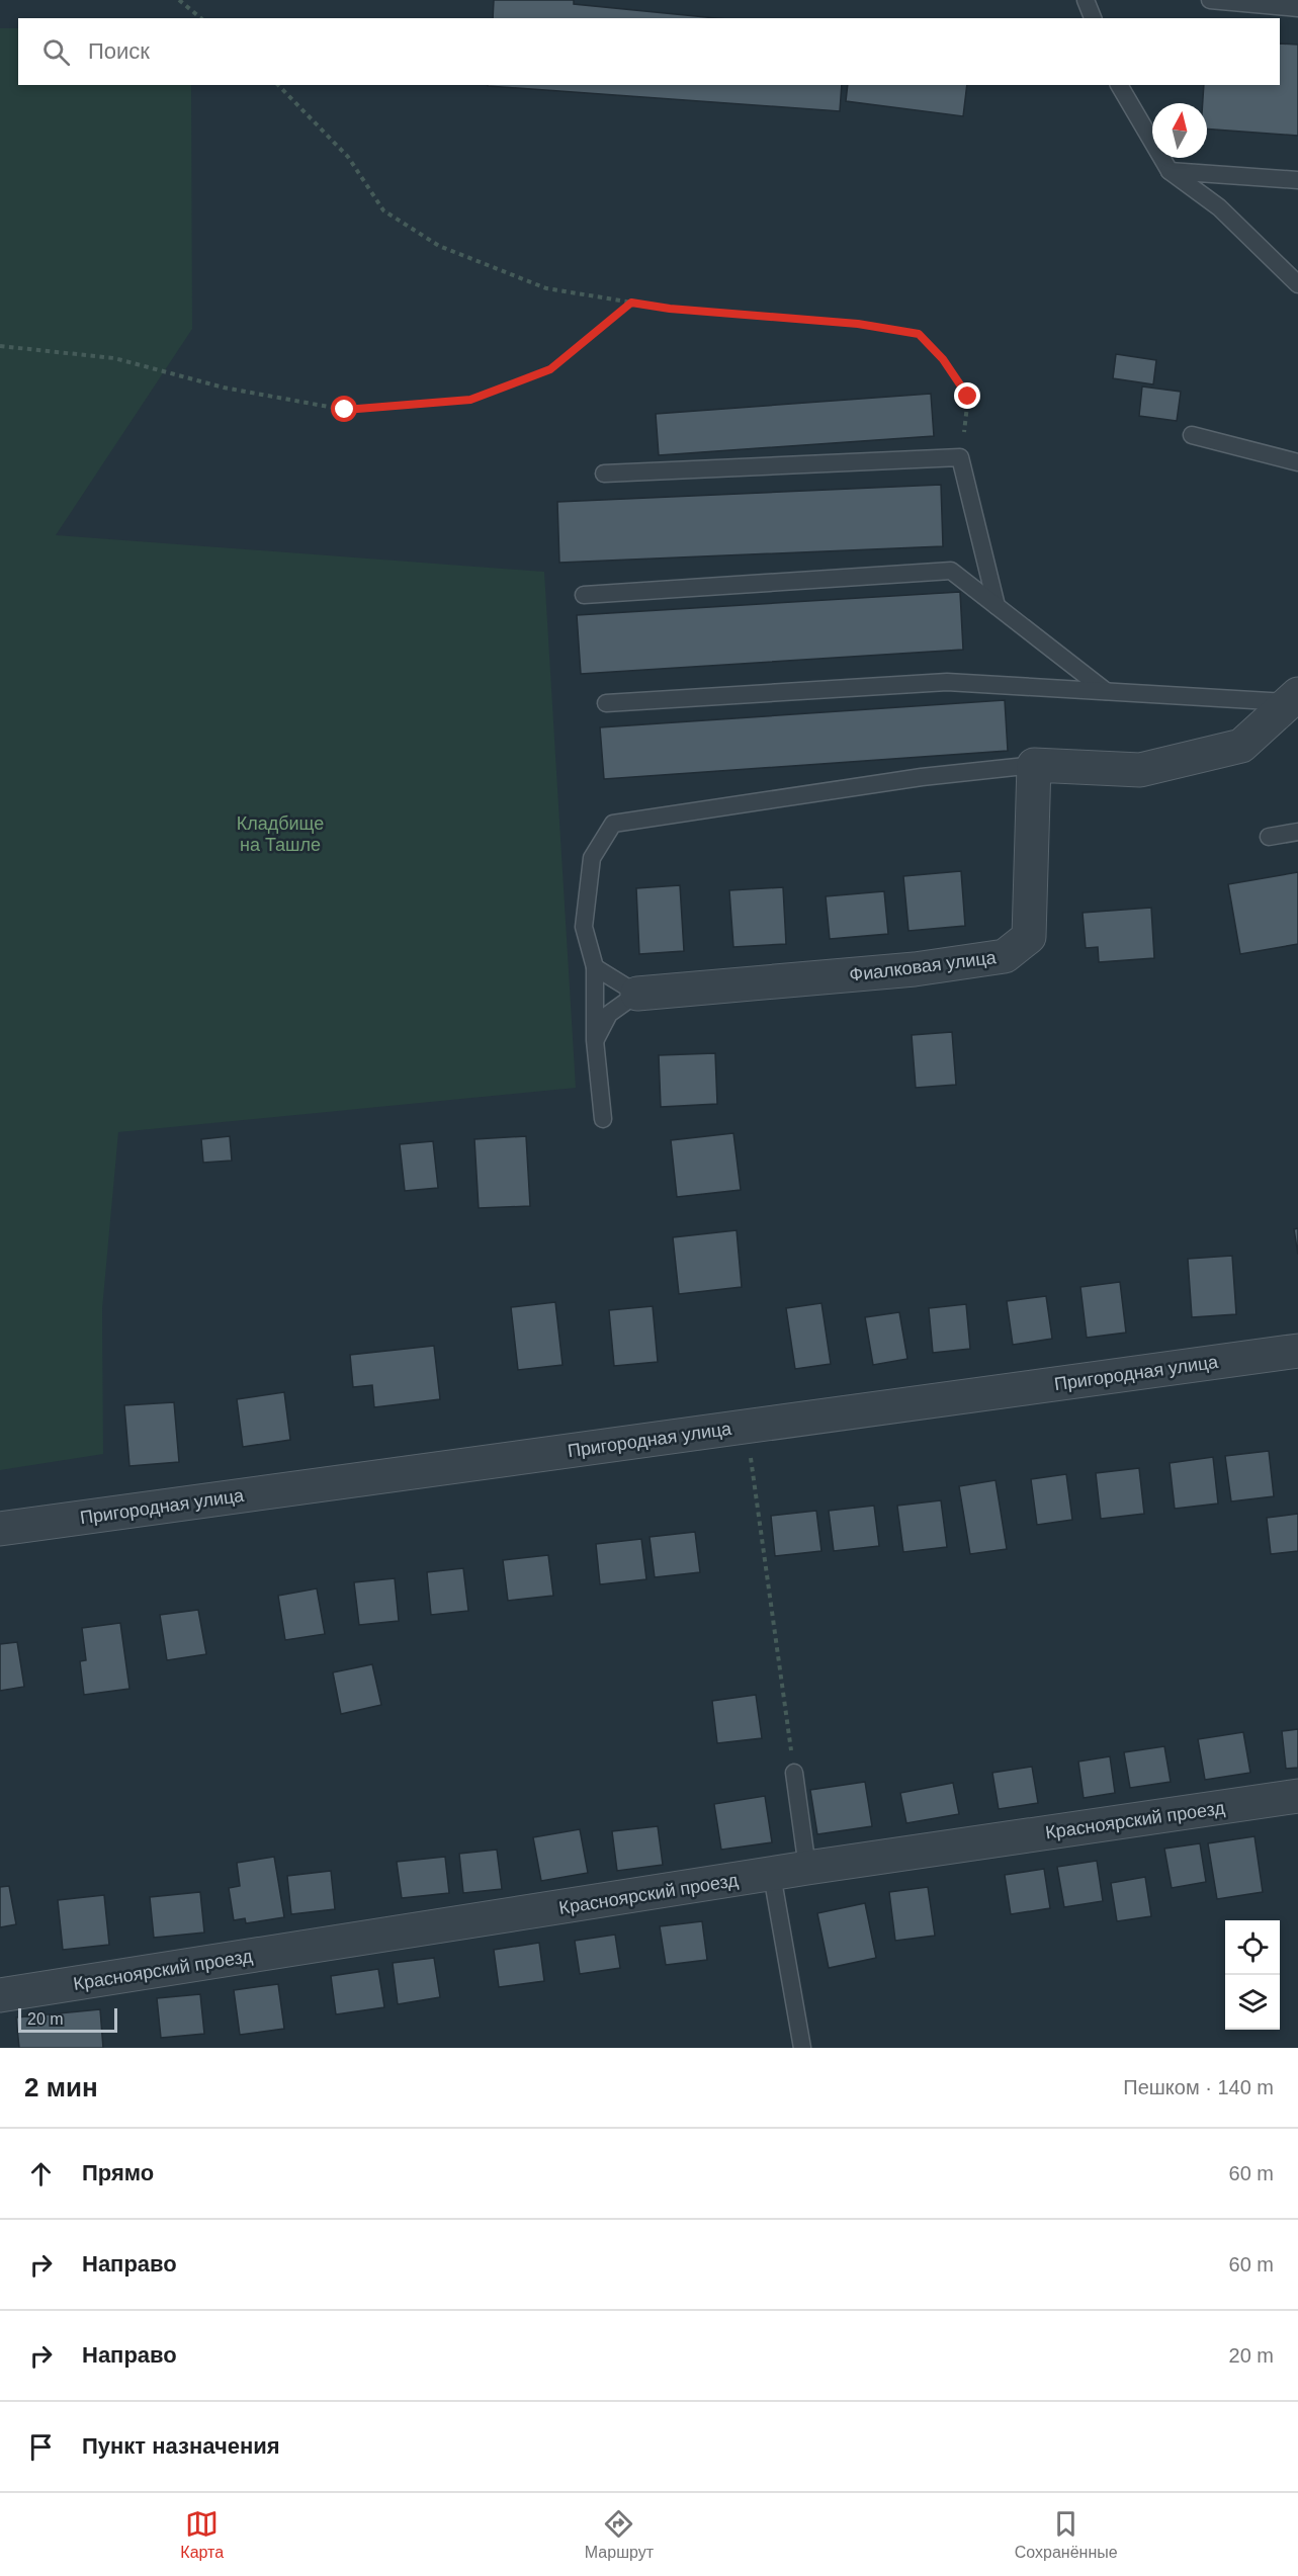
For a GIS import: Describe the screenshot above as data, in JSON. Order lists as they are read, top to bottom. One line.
{"streets":{"street":["Фиалковая улица","Пригородная улица","Красноярский проезд"]},"parks":["Кладбище на Ташле"],"scale_bar":"20 m","north":"top","page":{"search":"Поиск","scale":"20 m","heading":["2 мин","Пешком · 140 m"],"list":[["Прямо","60 m"],["Направо","60 m"],["Направо","20 m"],"Пункт назначения"],"nav":["Карта","Маршрут","Сохранённые"]}}
